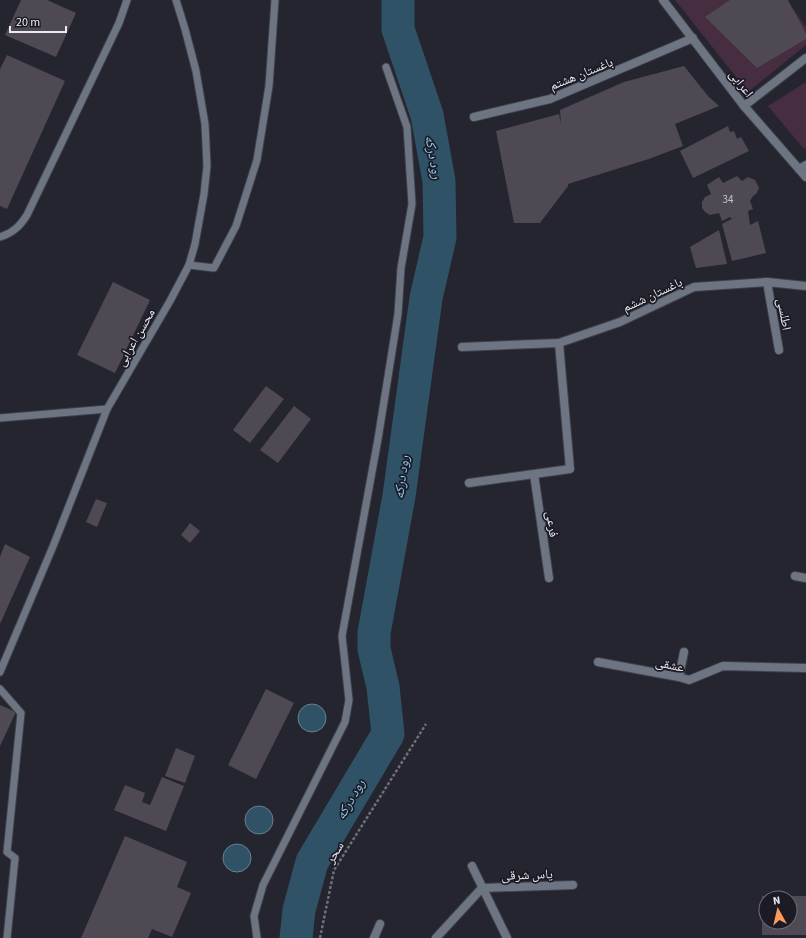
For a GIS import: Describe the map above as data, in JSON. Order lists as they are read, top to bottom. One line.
{"streets":{"street":["باغستان هشتم","اعرابی","باغستان ششم","اطلسی","فرعی","عشقی","یاس شرقی"],"lane":["محسن اعرابی"],"path":["سحر"]},"crossings":[["باغستان هشتم","اعرابی"],["باغستان ششم","اطلسی"]],"water":["رود درکه"],"house_numbers":["34"],"scale_bar":"20 m","north":"top"}
